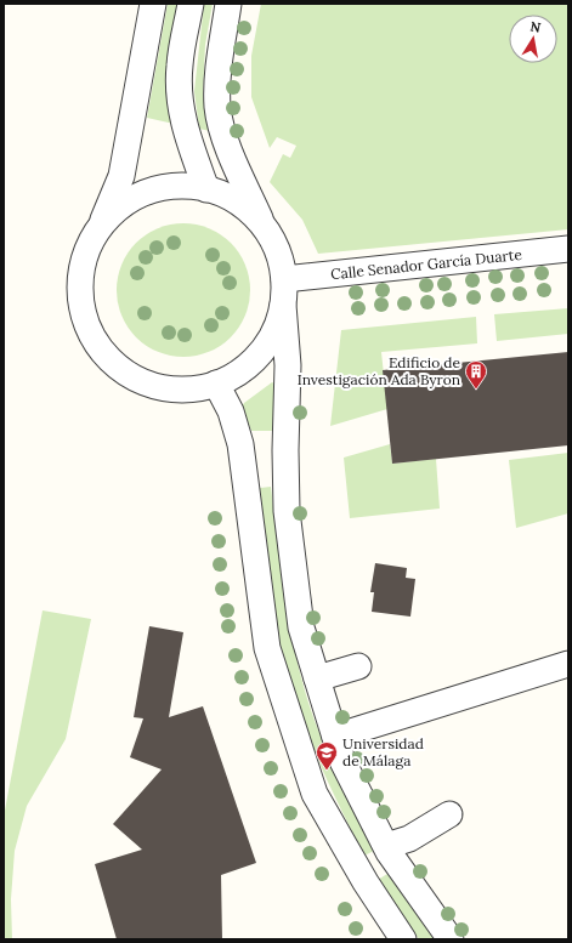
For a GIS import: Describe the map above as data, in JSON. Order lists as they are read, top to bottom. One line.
{"streets":{"street":["Calle Senador García Duarte"]},"places":{"building":["Edificio de Investigación Ada Byron"],"school or university":["Universidad de Málaga"]},"north":"top"}
